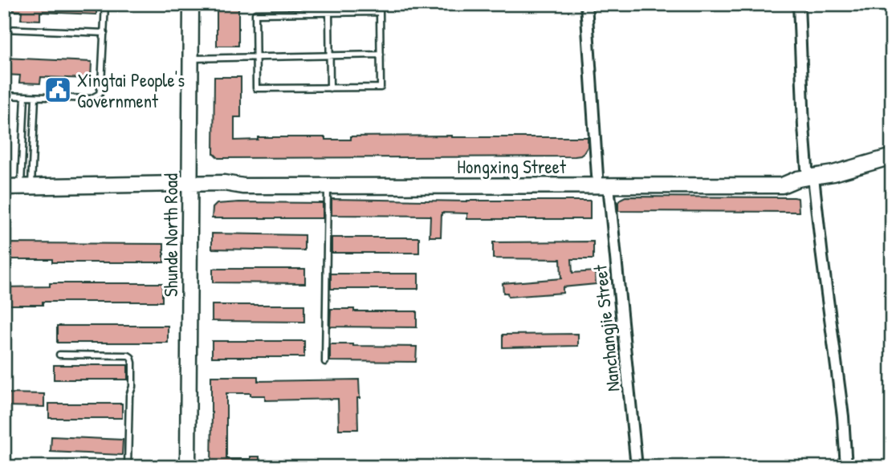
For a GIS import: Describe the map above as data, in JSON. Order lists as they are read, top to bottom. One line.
{"streets":{"street":["Hongxing Street","Shunde North Road","Nanchangjie Street"]},"crossings":[["Hongxing Street","Shunde North Road"],["Hongxing Street","Nanchangjie Street"]],"places":{"public building":["Xingtai People's Government"]}}
